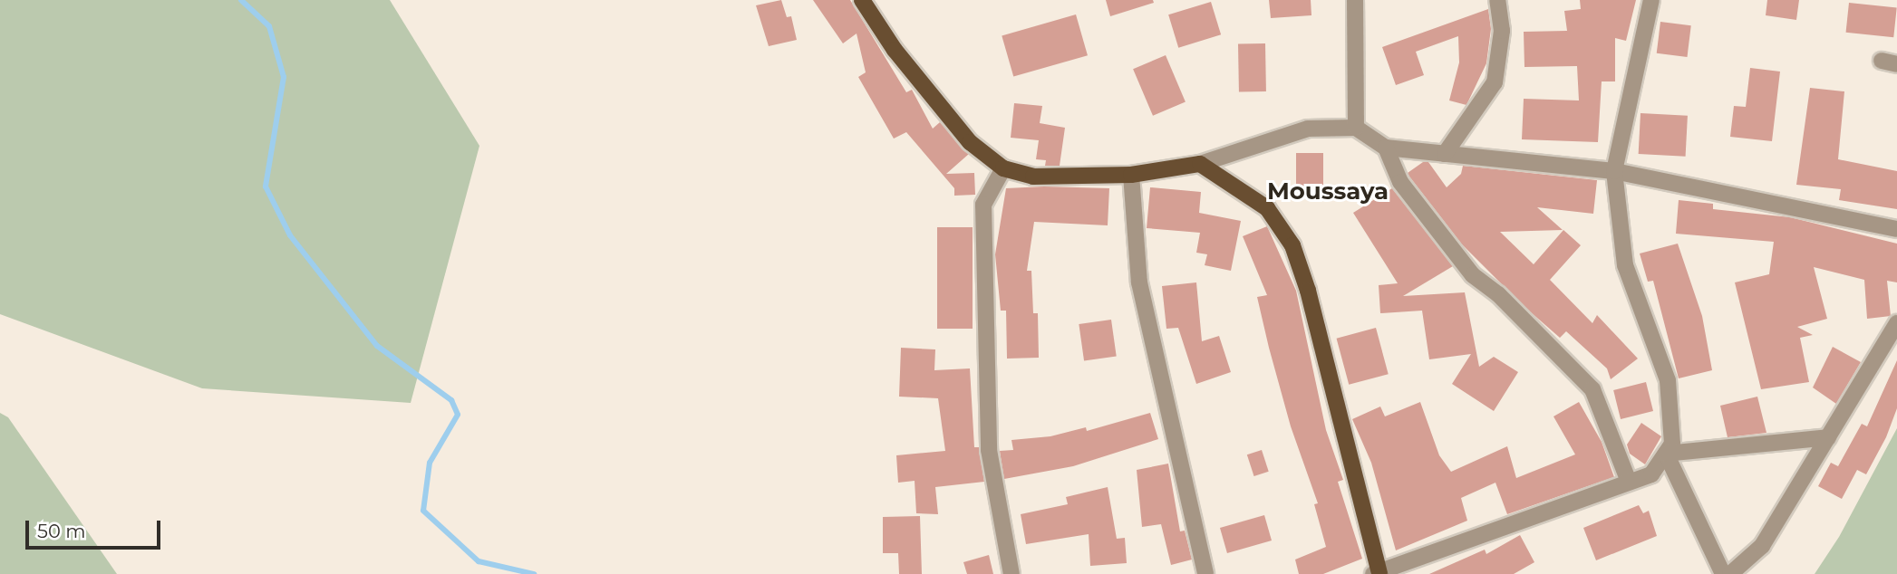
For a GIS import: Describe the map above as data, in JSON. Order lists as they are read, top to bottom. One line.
{"districts":["Moussaya"],"scale_bar":"50 m"}
